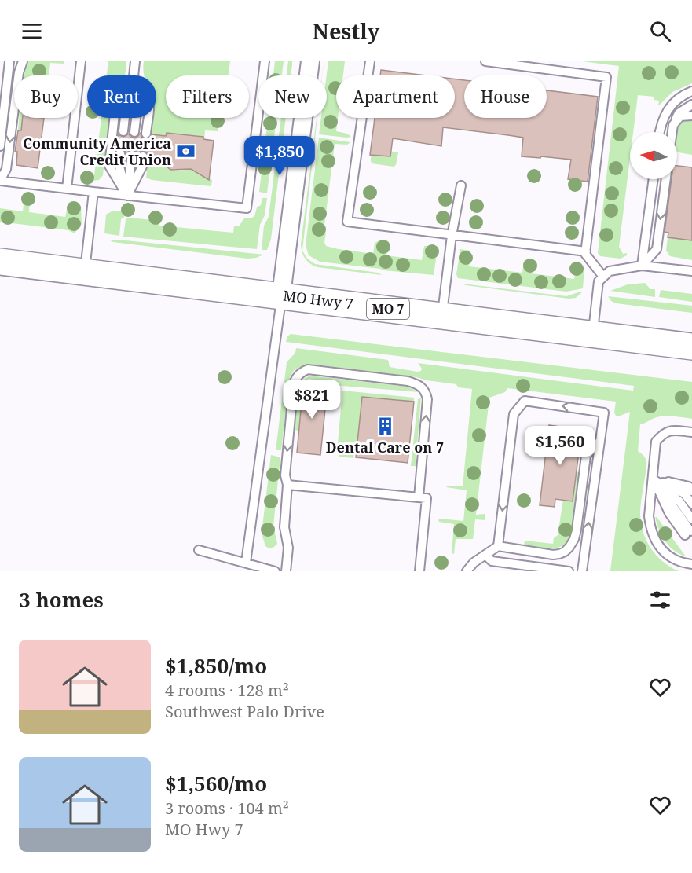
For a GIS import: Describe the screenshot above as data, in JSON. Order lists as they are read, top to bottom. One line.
{"streets":{"main road":["MO Hwy 7","MO 7"]},"places":{"bank":["Community America Credit Union"],"building":["Dental Care on 7"]},"north":"left","page":{"header":"Nestly","chip":["Buy","Rent","Filters","New","Apartment","House"],"price":["$1,850","$821","$1,560"],"heading":"3 homes","list":[{"name":"$1,850/mo","note":"4 rooms · 128 m² · Southwest Palo Drive"},{"name":"$1,560/mo","note":"3 rooms · 104 m² · MO Hwy 7"}]}}
